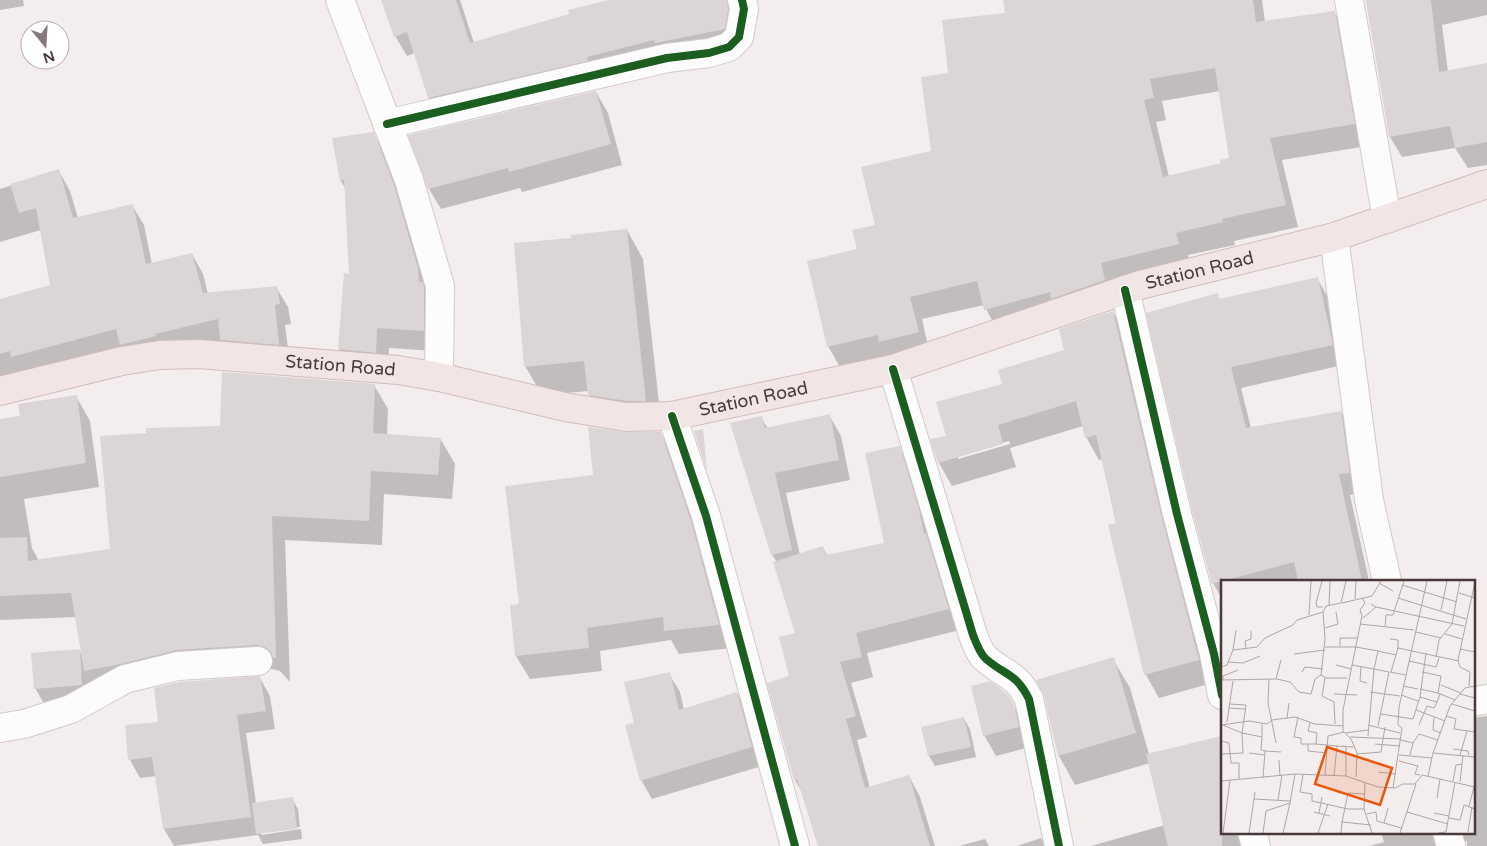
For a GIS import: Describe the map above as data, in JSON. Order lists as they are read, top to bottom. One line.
{"streets":{"main road":["Station Road"]},"north":"bottom"}
